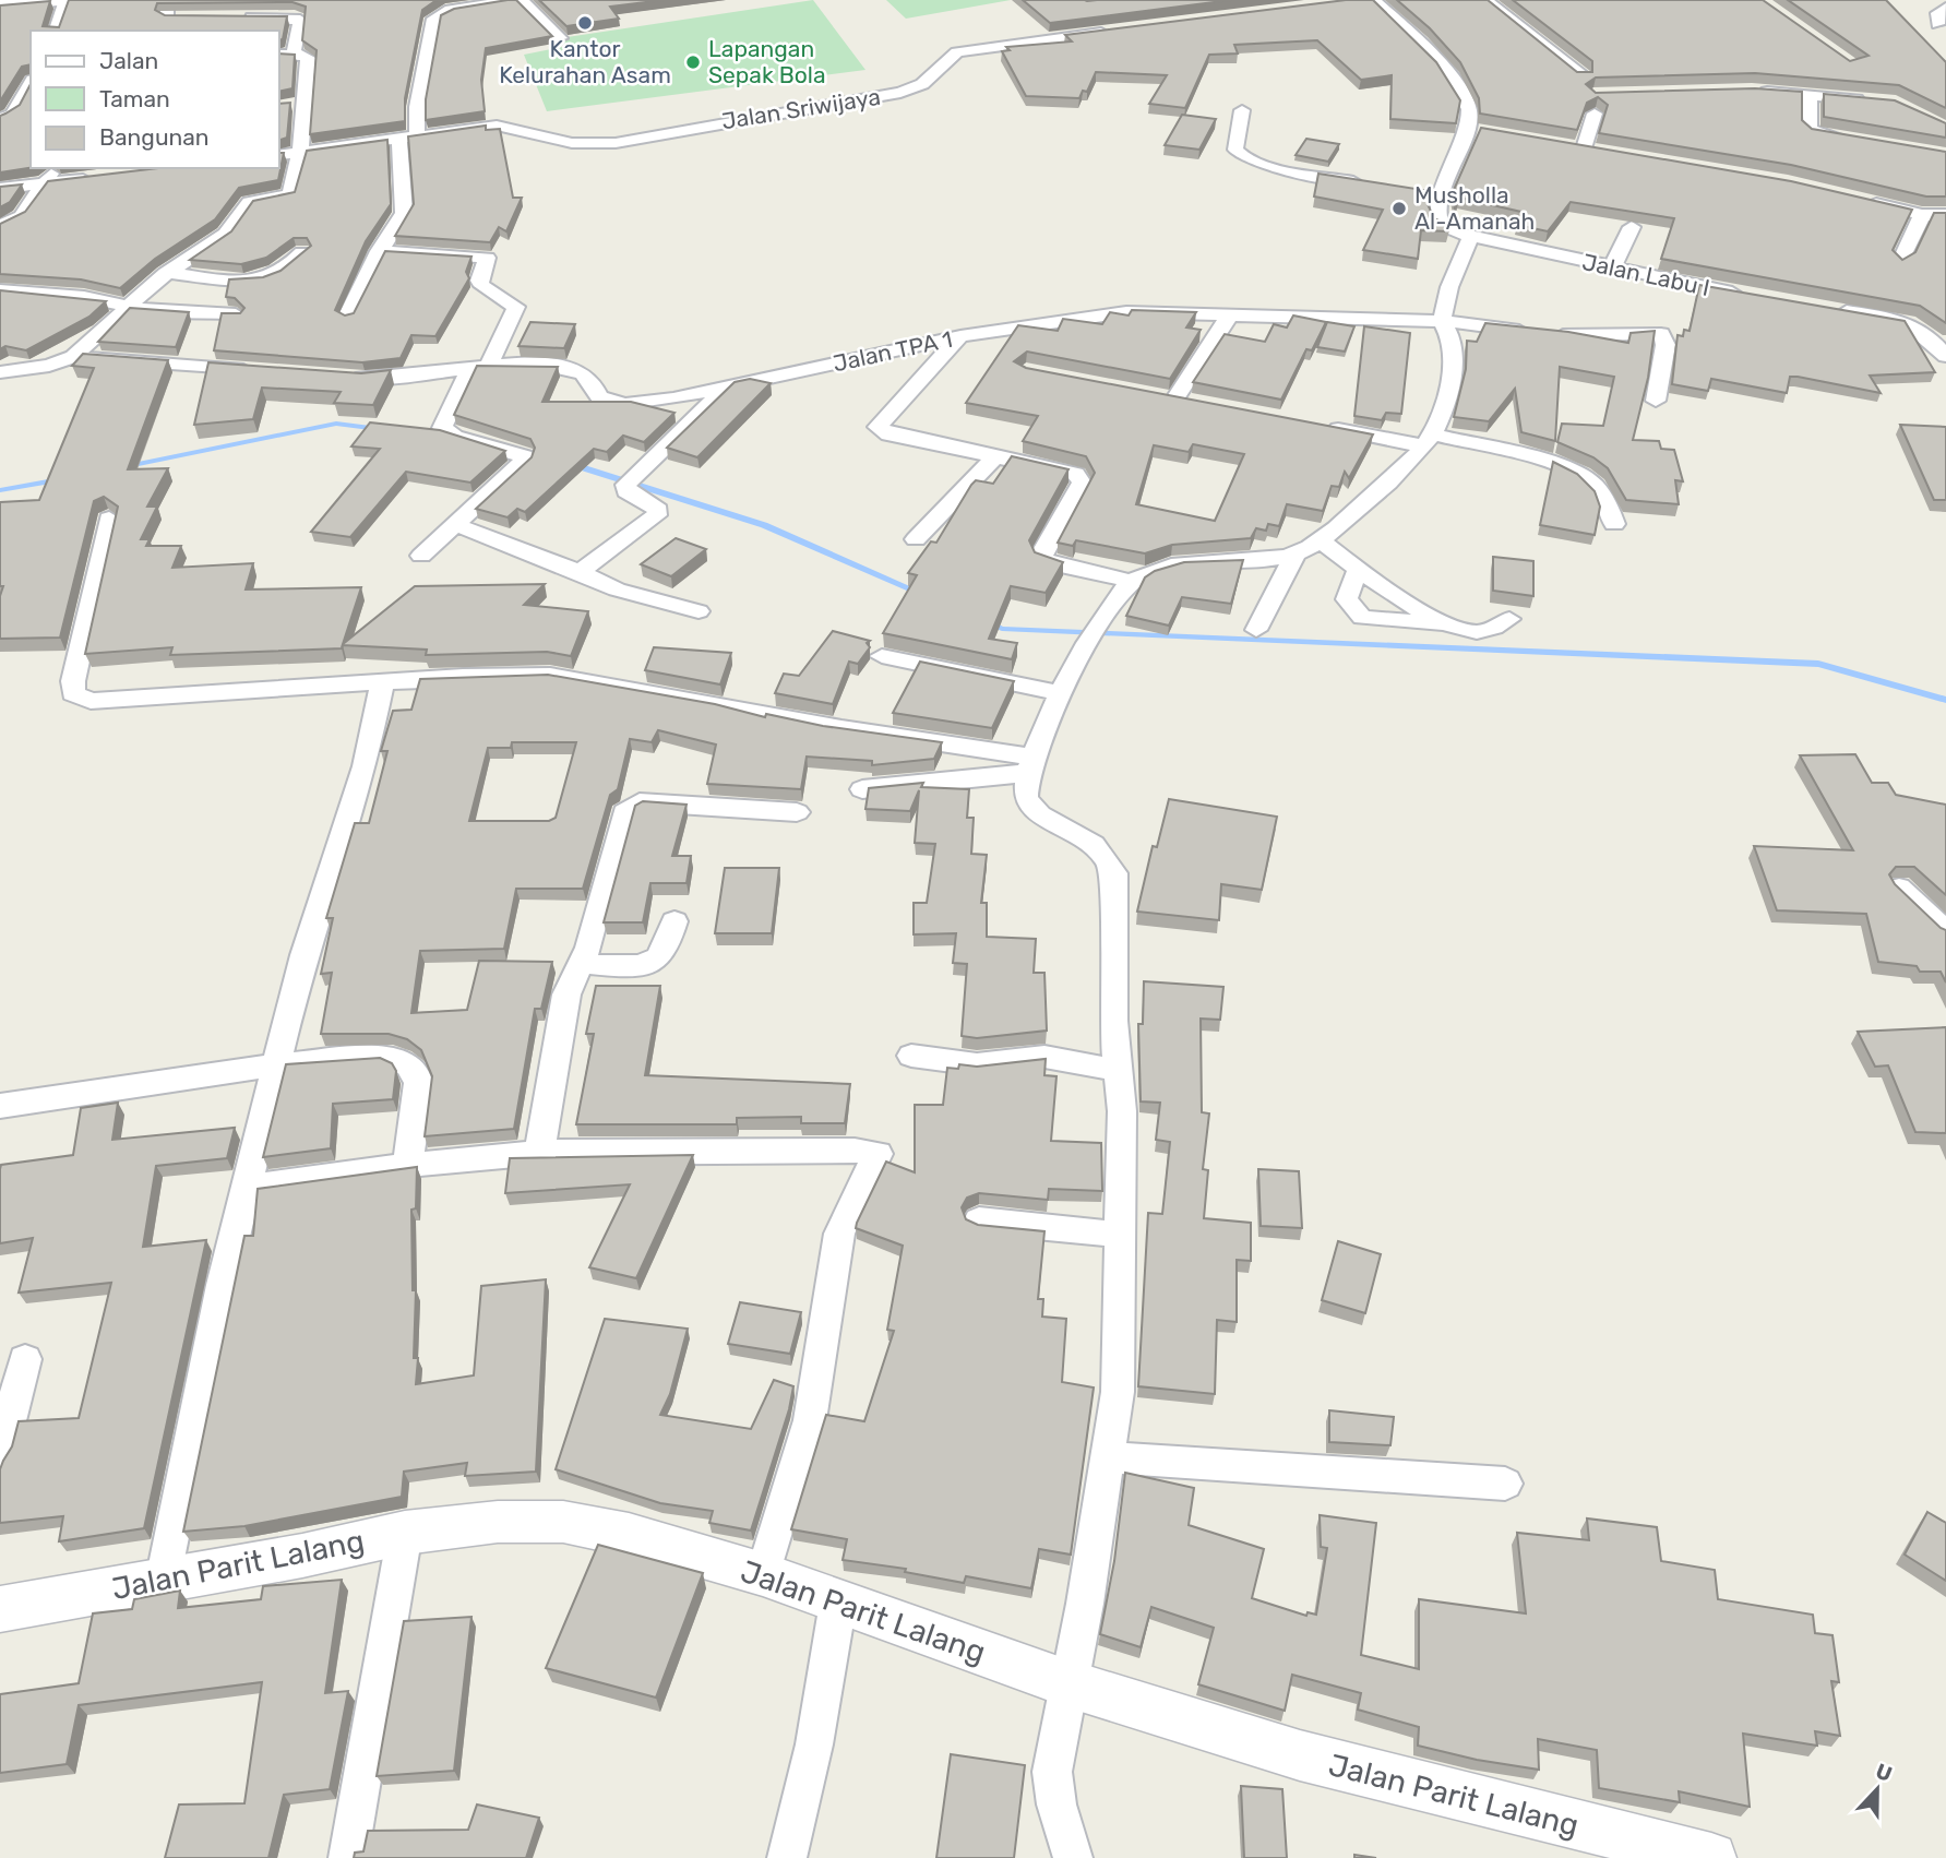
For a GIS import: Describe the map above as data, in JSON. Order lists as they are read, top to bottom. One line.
{"streets":{"street":["Jalan Sriwijaya","Jalan Labu I","Jalan TPA 1","Jalan Parit Lalang"]},"places":["Kantor Kelurahan Asam","Lapangan Sepak Bola","Musholla Al-Amanah"],"legend":["Jalan","Taman","Bangunan"],"north":"top"}
